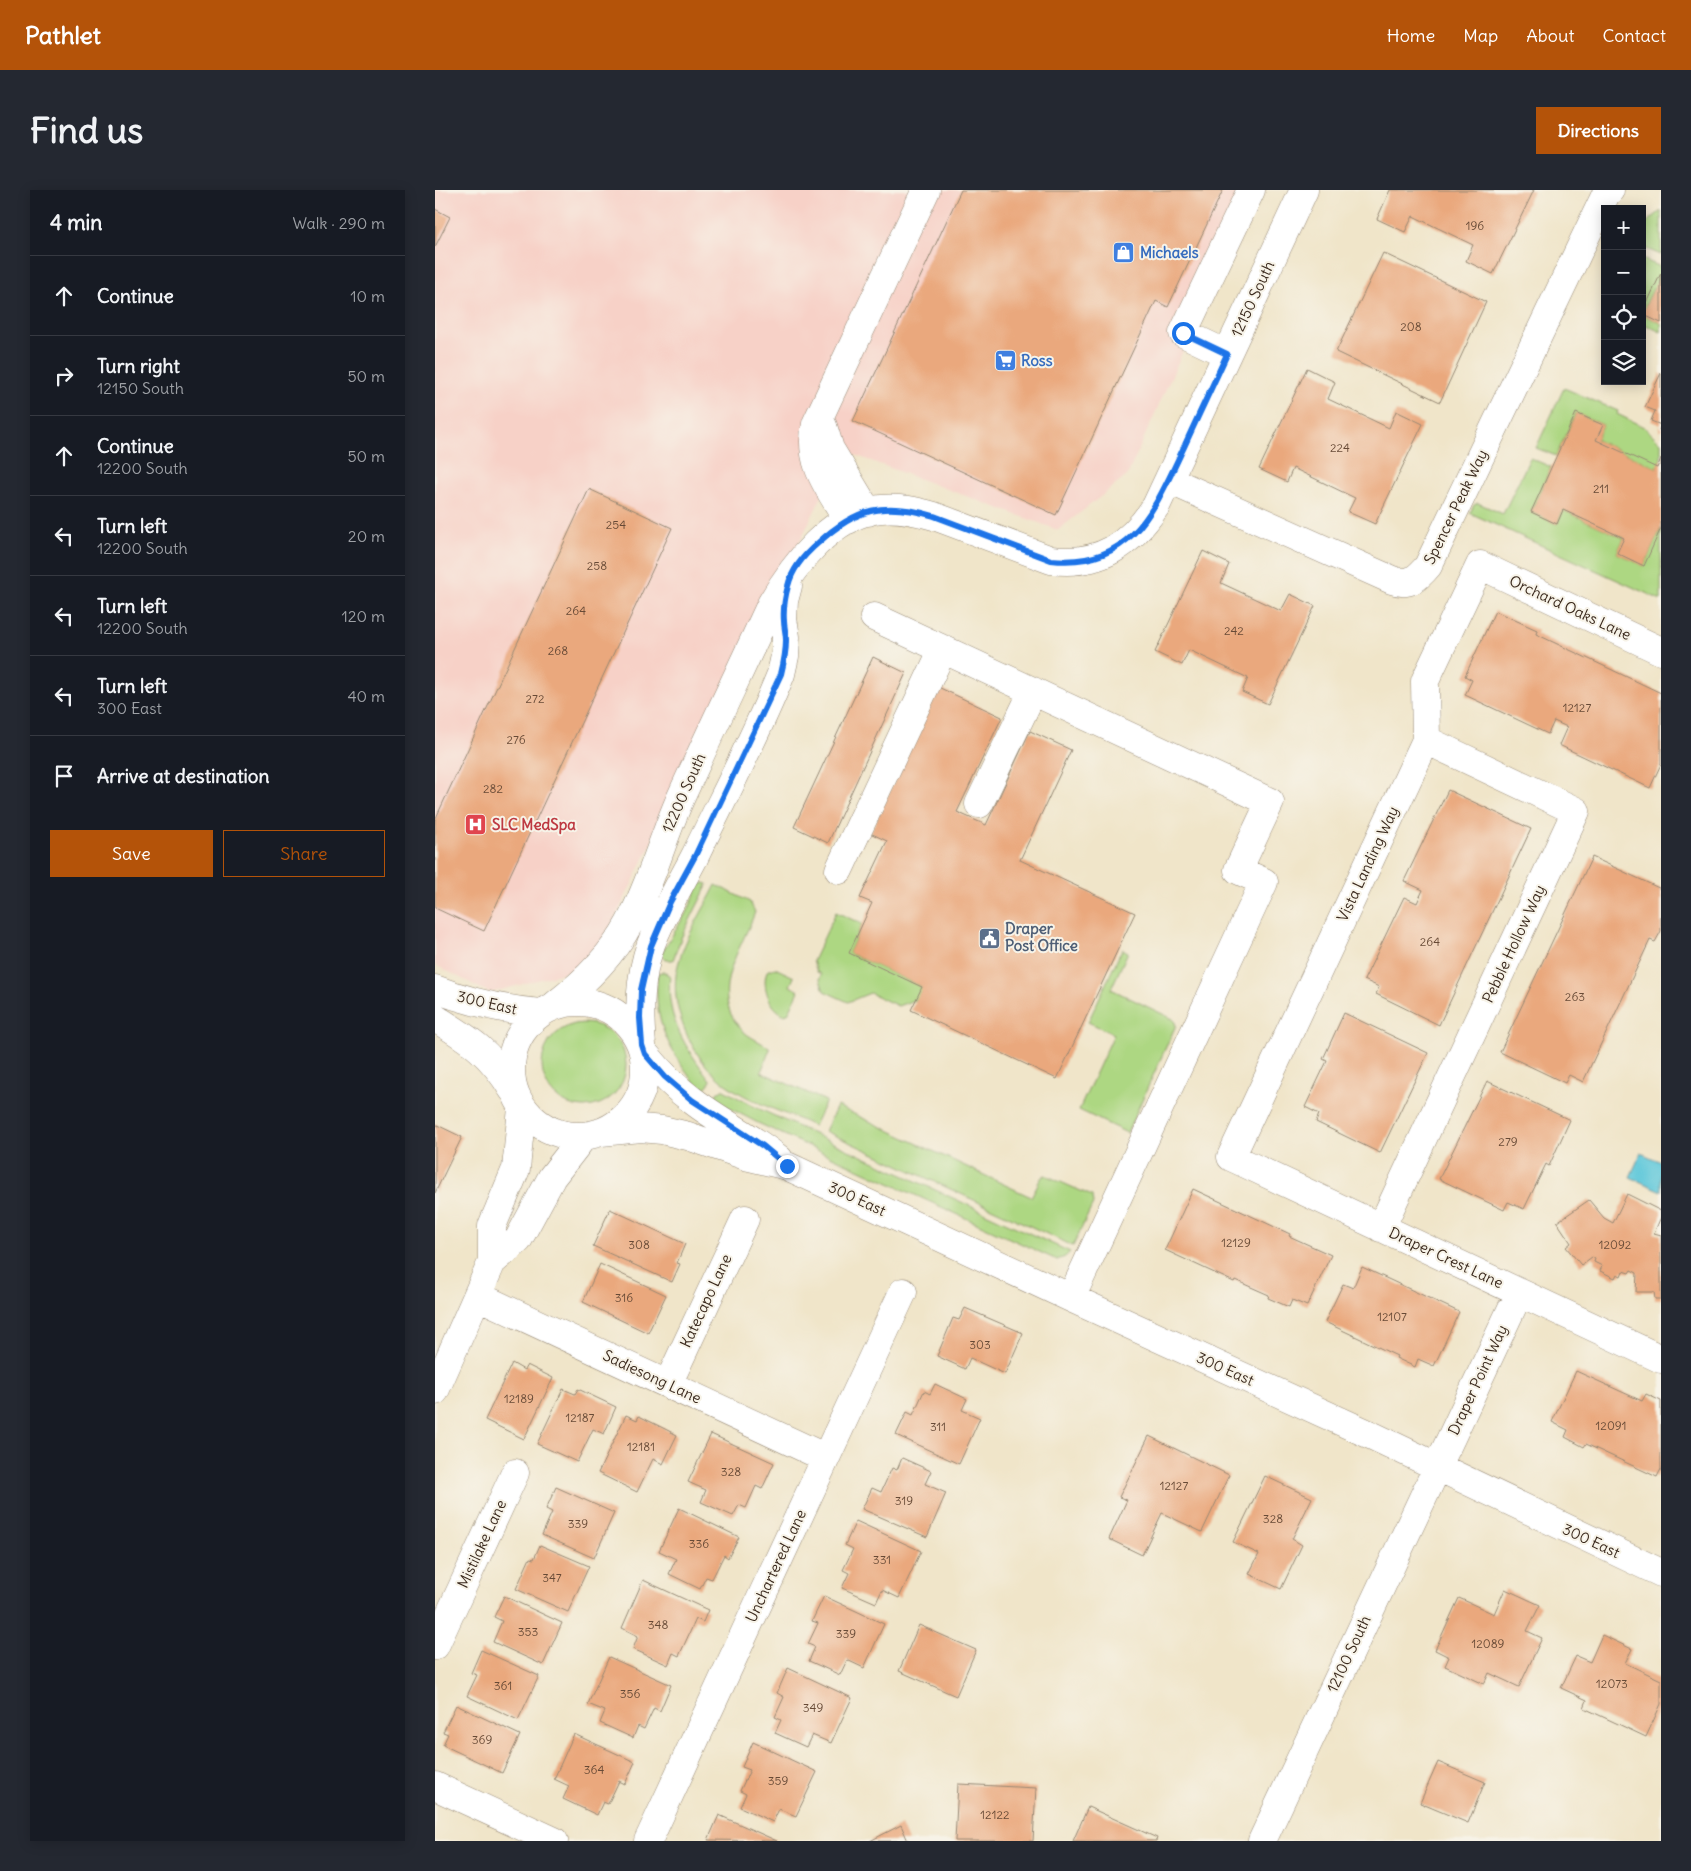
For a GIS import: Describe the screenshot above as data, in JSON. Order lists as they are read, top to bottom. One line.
{"streets":{"street":["12150 South","Spencer Peak Way","Orchard Oaks Lane","12200 South","Vista Landing Way","Pebble Hollow Way","300 East","Draper Crest Lane","Katecapo Lane","Sadiesong Lane","Draper Point Way","Mistilake Lane","Unchartered Lane","12100 South"]},"crossings":[["12150 South","Spencer Peak Way"],["12150 South","12200 South"],["Orchard Oaks Lane","Vista Landing Way"],["12200 South","300 East"],["Vista Landing Way","Pebble Hollow Way"],["Vista Landing Way","Draper Crest Lane"],["Pebble Hollow Way","Draper Crest Lane"],["300 East","Draper Point Way"],["300 East","12100 South"],["Draper Crest Lane","Draper Point Way"],["Katecapo Lane","Sadiesong Lane"],["Sadiesong Lane","Unchartered Lane"],["Draper Point Way","12100 South"]],"places":{"shop":["Michaels"],"supermarket":["Ross"],"hospital":["SLC MedSpa"],"public building":["Draper Post Office"]},"house_numbers":["196","208","224","211","254","258","264","242","268","272","12127","276","282","264","263","279","12129","308","12092","316","12107","303","12189","12187","12091","311","12181","328","12127","319","328","339","336","331","347","348","353","339","12089","12073","361","356","349","369","364","359","12122"],"page":{"header":"Pathlet","nav":["Home","Map","About","Contact"],"buttons":["Directions",["Save","Share"]],"title":"Find us","heading":["4 min","Walk · 290 m"],"map_buttons":["+","−"],"list":[["Continue","10 m"],["Turn right","12150 South","50 m"],["Continue","12200 South","50 m"],["Turn left","12200 South","20 m"],["Turn left","12200 South","120 m"],["Turn left","300 East","40 m"],"Arrive at destination"]}}
